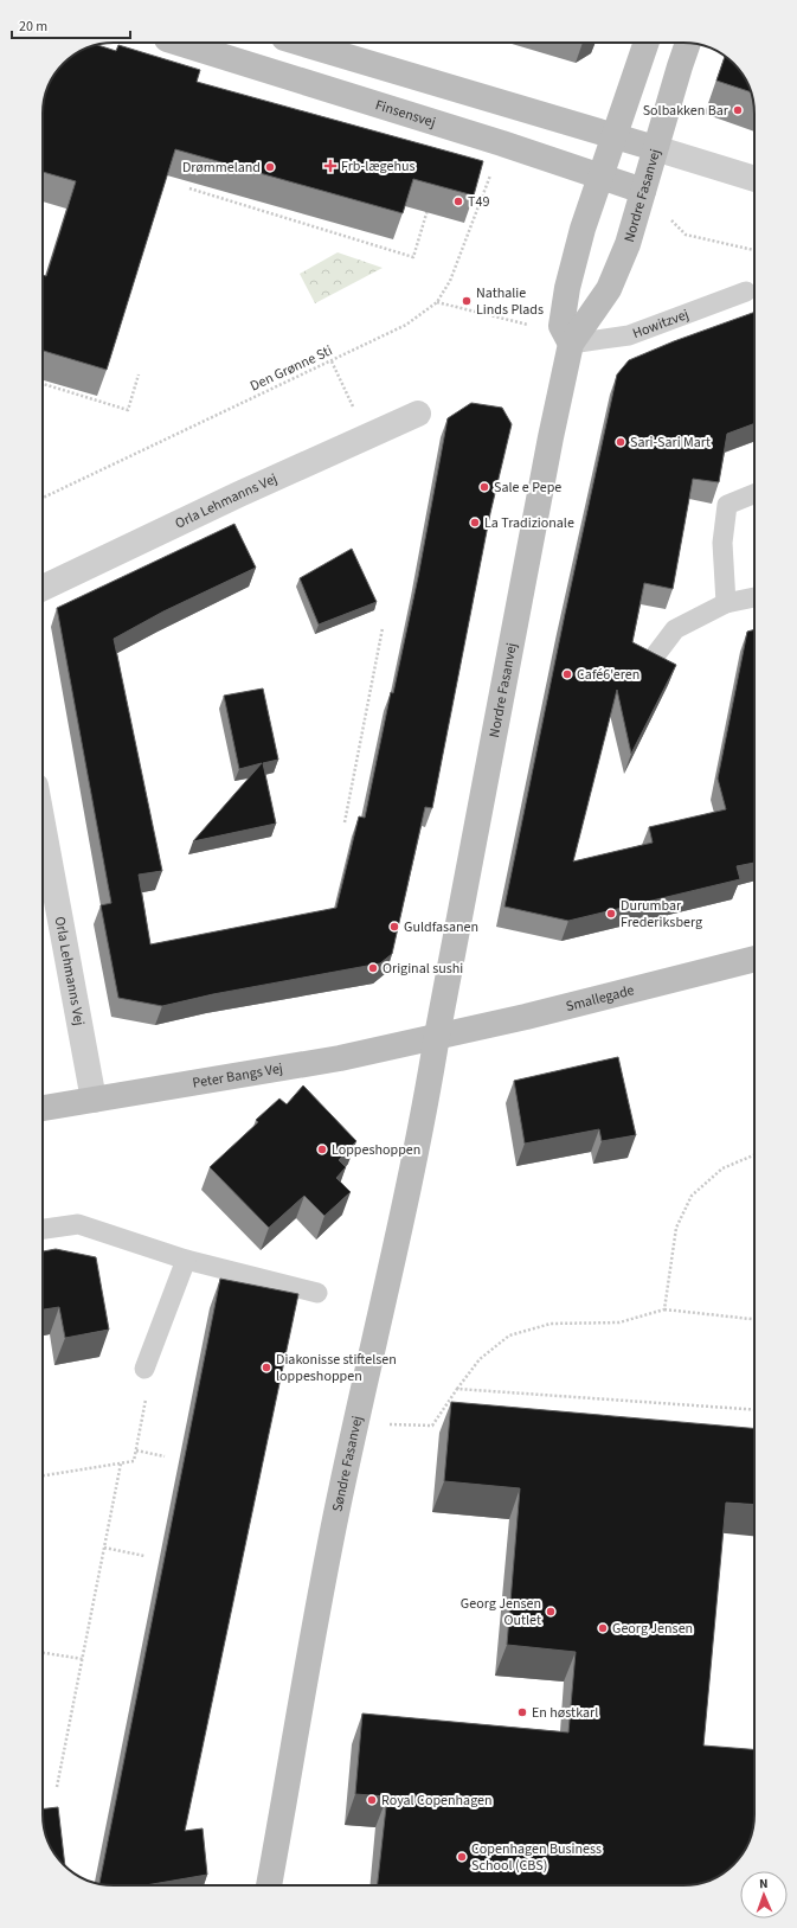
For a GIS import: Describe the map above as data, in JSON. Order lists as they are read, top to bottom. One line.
{"streets":{"street":["Finsensvej","Nordre Fasanvej","Orla Lehmanns Vej","Smallegade","Peter Bangs Vej","Søndre Fasanvej"],"lane":["Howitzvej"],"path":["Den Grønne Sti"]},"crossings":[["Finsensvej","Nordre Fasanvej"],["Nordre Fasanvej","Howitzvej"],["Nordre Fasanvej","Smallegade"],["Nordre Fasanvej","Peter Bangs Vej"],["Nordre Fasanvej","Søndre Fasanvej"],["Orla Lehmanns Vej","Peter Bangs Vej"],["Smallegade","Peter Bangs Vej"],["Smallegade","Søndre Fasanvej"],["Peter Bangs Vej","Søndre Fasanvej"]],"places":{"other":["Solbakken Bar","Drømmeland","T49","Nathalie Linds Plads","Sari-Sari Mart","Sale e Pepe","La Tradizionale","Café6'eren","Durumbar Frederiksberg","Guldfasanen","Original sushi","Loppeshoppen","Diakonisse stiftelsen loppeshoppen","Georg Jensen Outlet","Georg Jensen","En høstkarl","Royal Copenhagen","Copenhagen Business School (CBS)"],"health":["Frb-lægehus"]},"scale_bar":"20 m","north":"top"}
